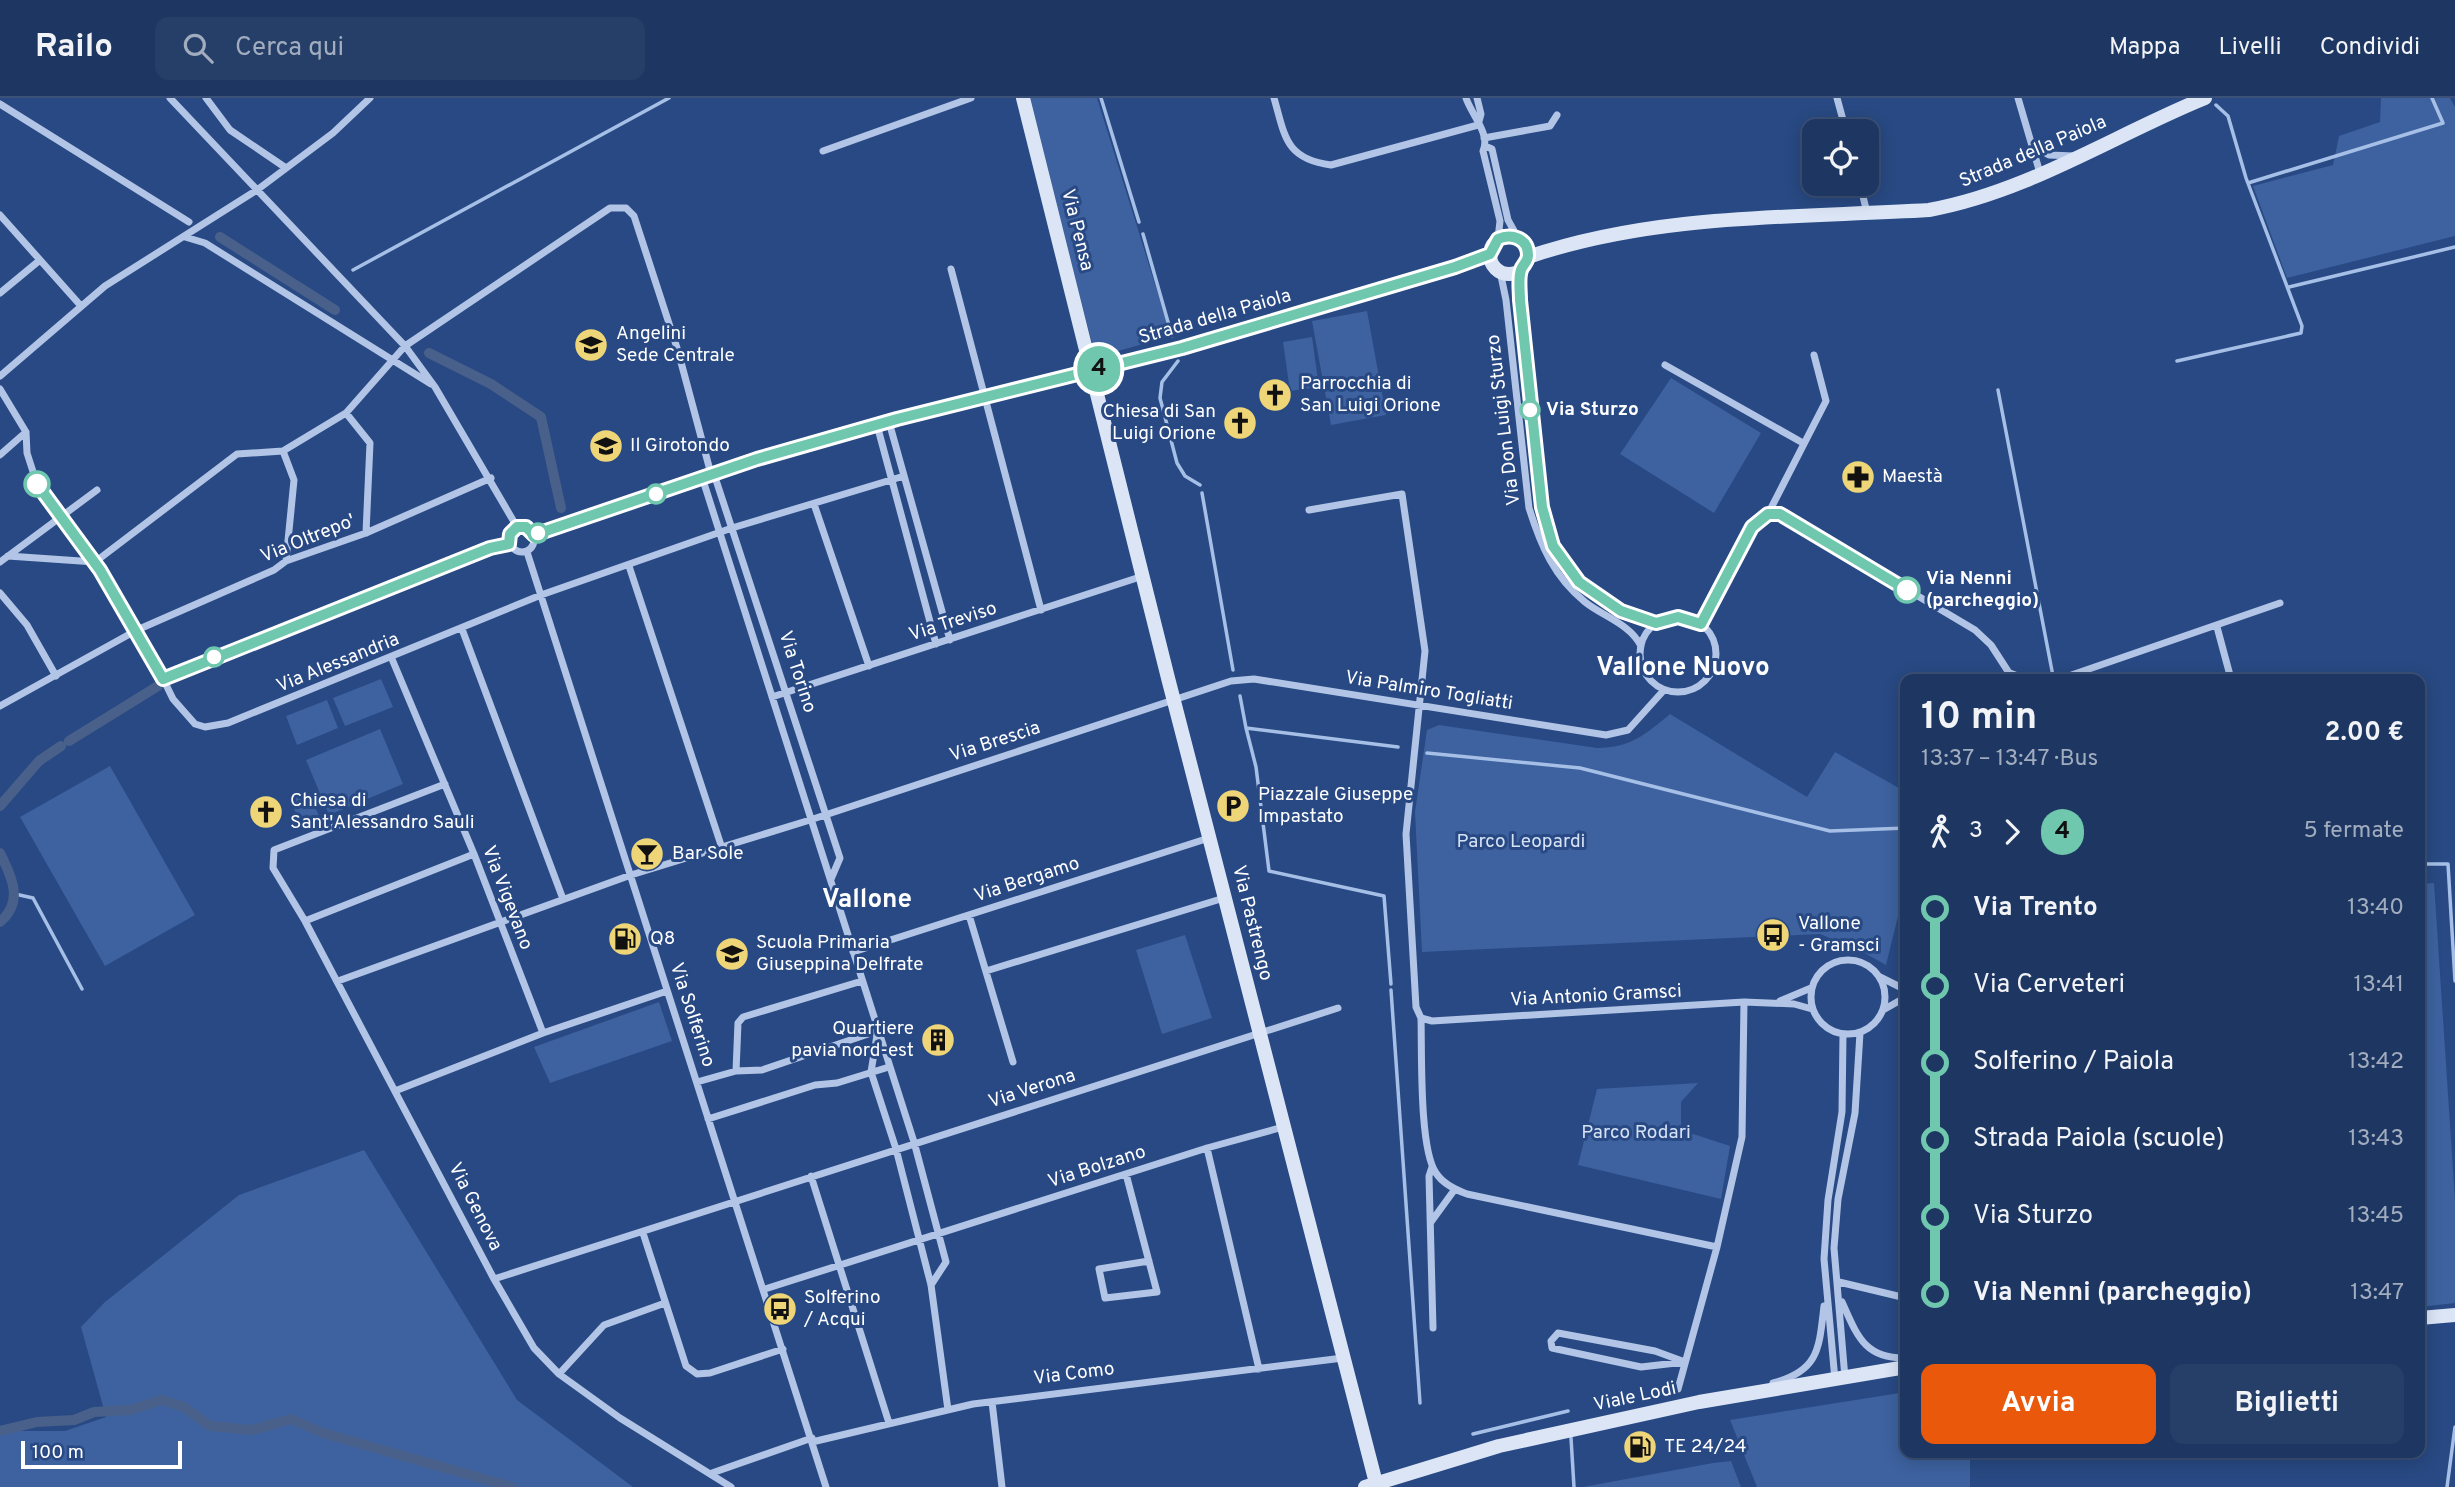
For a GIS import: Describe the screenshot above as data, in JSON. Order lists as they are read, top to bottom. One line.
{"streets":{"street":["Strada della Paiola","Via Pensa","Via Don Luigi Sturzo","Via Oltrepo'","Via Treviso","Via Alessandria","Via Torino","Via Palmiro Togliatti","Via Brescia","Via Bergamo","Via Vigevano","Via Pastrengo","Via Antonio Gramsci","Via Solferino","Via Verona","Via Bolzano","Via Genova","Via Como","Viale Lodi"]},"crossings":[["Strada della Paiola","Via Pensa"],["Strada della Paiola","Via Don Luigi Sturzo"],["Strada della Paiola","Via Torino"],["Strada della Paiola","Via Pastrengo"],["Strada della Paiola","Via Solferino"],["Via Pensa","Via Pastrengo"],["Via Don Luigi Sturzo","Via Palmiro Togliatti"],["Via Oltrepo'","Via Alessandria"],["Via Treviso","Via Torino"],["Via Treviso","Via Pastrengo"],["Via Alessandria","Via Torino"],["Via Alessandria","Via Vigevano"],["Via Alessandria","Via Solferino"],["Via Torino","Via Brescia"],["Via Torino","Via Bergamo"],["Via Torino","Via Verona"],["Via Torino","Via Bolzano"],["Via Torino","Via Como"],["Via Palmiro Togliatti","Via Brescia"],["Via Palmiro Togliatti","Via Pastrengo"],["Via Brescia","Via Vigevano"],["Via Brescia","Via Pastrengo"],["Via Brescia","Via Solferino"],["Via Brescia","Via Genova"],["Via Bergamo","Via Pastrengo"],["Via Vigevano","Via Genova"],["Via Pastrengo","Via Verona"],["Via Pastrengo","Via Bolzano"],["Via Pastrengo","Via Como"],["Via Pastrengo","Viale Lodi"],["Via Solferino","Via Verona"],["Via Solferino","Via Bolzano"],["Via Solferino","Via Como"],["Via Verona","Via Genova"],["Via Genova","Via Como"]],"districts":["Vallone Nuovo","Vallone"],"parks":["Parco Leopardi","Parco Rodari"],"places":{"school or university":["Angelini Sede Centrale","Il Girotondo","Scuola Primaria Giuseppina Delfrate"],"church":["Parrocchia di San Luigi Orione","Chiesa di San Luigi Orione","Chiesa di Sant'Alessandro Sauli"],"other":["Via Sturzo","Via Nenni (parcheggio)"],"pharmacy":["Maestà"],"parking":["Piazzale Giuseppe Impastato"],"bar":["Bar Sole"],"bus stop":["Vallone - Gramsci","Solferino / Acqui"],"fuel station":["Q8","TE 24/24"],"building":["Quartiere pavia nord-est"]},"lines":["bus line 4"],"scale_bar":"100 m","page":{"header":"Railo","search":"Cerca qui","nav":["Mappa","Livelli","Condividi"],"on_map":"4","heading":["10 min","13:37 – 13:47 · Bus","2.00 €"],"legs":["3","4","5 fermate"],"list":[{"name":"Via Trento","value":"13:40"},{"name":"Via Cerveteri","value":"13:41"},{"name":"Solferino / Paiola","value":"13:42"},{"name":"Strada Paiola (scuole)","value":"13:43"},{"name":"Via Sturzo","value":"13:45"},{"name":"Via Nenni (parcheggio)","value":"13:47"}],"buttons":["Avvia","Biglietti"],"scale":"100 m"}}
